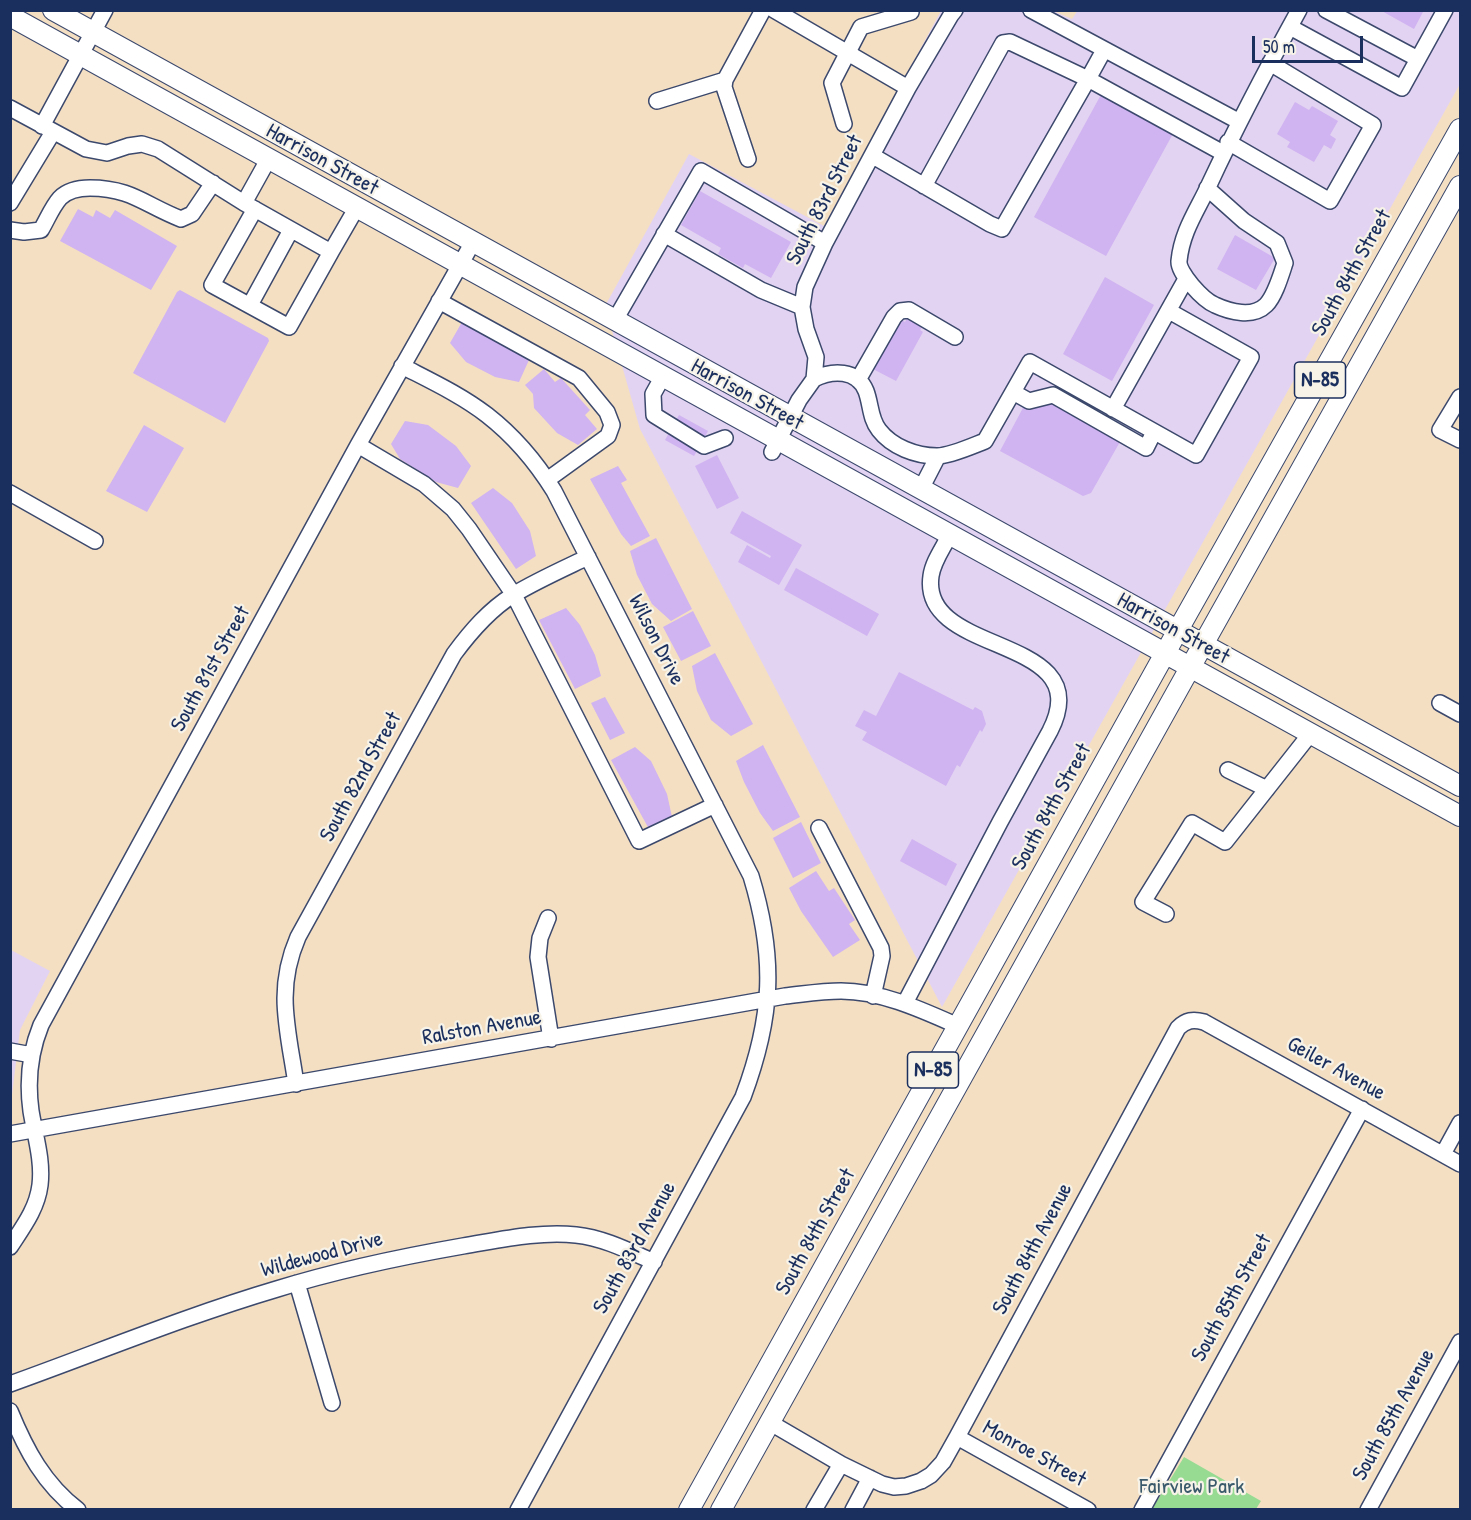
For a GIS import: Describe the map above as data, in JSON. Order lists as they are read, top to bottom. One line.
{"streets":{"main road":["Harrison Street","South 84th Street","N-85"],"street":["South 83rd Street","Wilson Drive","South 81st Street","South 82nd Street","Ralston Avenue","Geiler Avenue","South 83rd Avenue","South 84th Avenue","Wildewood Drive","South 85th Street","South 85th Avenue","Monroe Street"]},"crossings":[["Harrison Street","South 84th Street"],["Harrison Street","N-85"],["Harrison Street","South 81st Street"],["South 84th Street","Ralston Avenue"],["Wilson Drive","South 81st Street"],["Wilson Drive","South 82nd Street"],["Wilson Drive","Ralston Avenue"],["Wilson Drive","South 83rd Avenue"],["South 81st Street","Ralston Avenue"],["South 82nd Street","Ralston Avenue"],["Ralston Avenue","South 83rd Avenue"],["Geiler Avenue","South 84th Avenue"],["Geiler Avenue","South 85th Street"],["South 83rd Avenue","Wildewood Drive"],["South 84th Avenue","Monroe Street"]],"parks":["Fairview Park"],"scale_bar":"50 m"}
